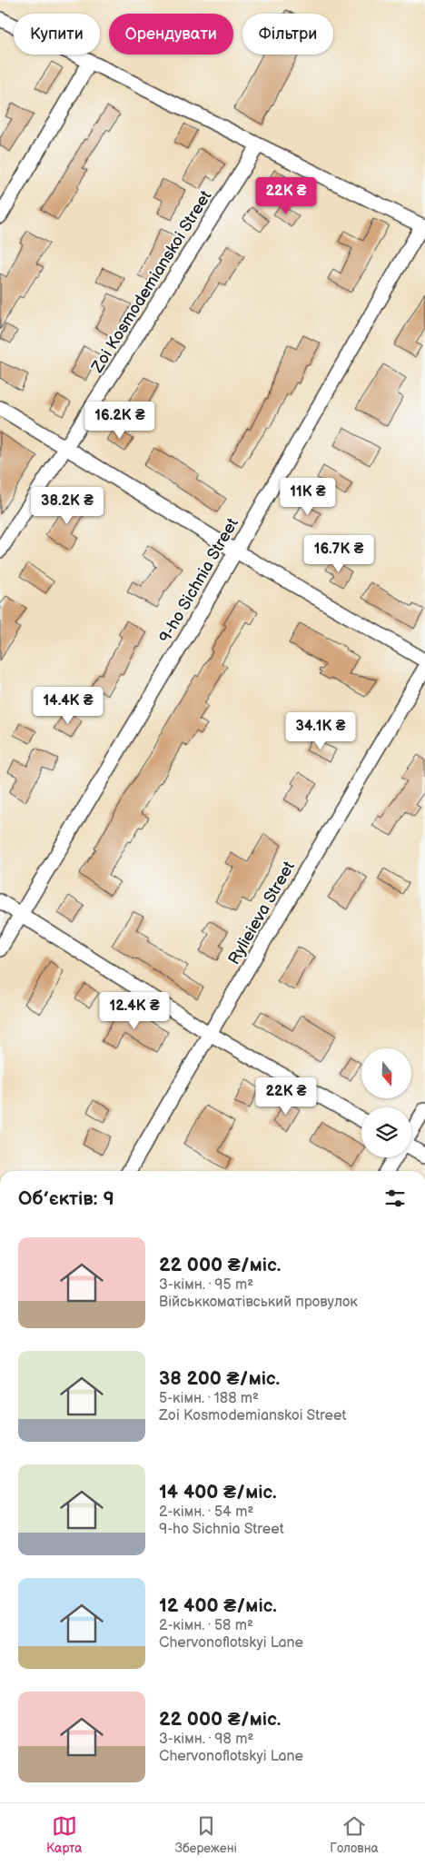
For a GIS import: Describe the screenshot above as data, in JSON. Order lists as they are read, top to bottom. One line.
{"streets":{"street":["Zoi Kosmodemianskoi Street","9-ho Sichnia Street","Rylieieva Street"]},"north":"bottom","page":{"chip":["Купити","Орендувати","Фільтри"],"price":["22K ₴","16.2K ₴","11K ₴","38.2K ₴","16.7K ₴","14.4K ₴","34.1K ₴","12.4K ₴","22K ₴"],"heading":"Об’єктів: 9","list":[{"name":"22 000 ₴/міс.","note":"3-кімн. · 95 m² · Військкоматівський провулок"},{"name":"38 200 ₴/міс.","note":"5-кімн. · 188 m² · Zoi Kosmodemianskoi Street"},{"name":"14 400 ₴/міс.","note":"2-кімн. · 54 m² · 9-ho Sichnia Street"},{"name":"12 400 ₴/міс.","note":"2-кімн. · 58 m² · Chervonoflotskyi Lane"},{"name":"22 000 ₴/міс.","note":"3-кімн. · 98 m² · Chervonoflotskyi Lane"}],"tabs":["Карта","Збережені","Головна"]}}
